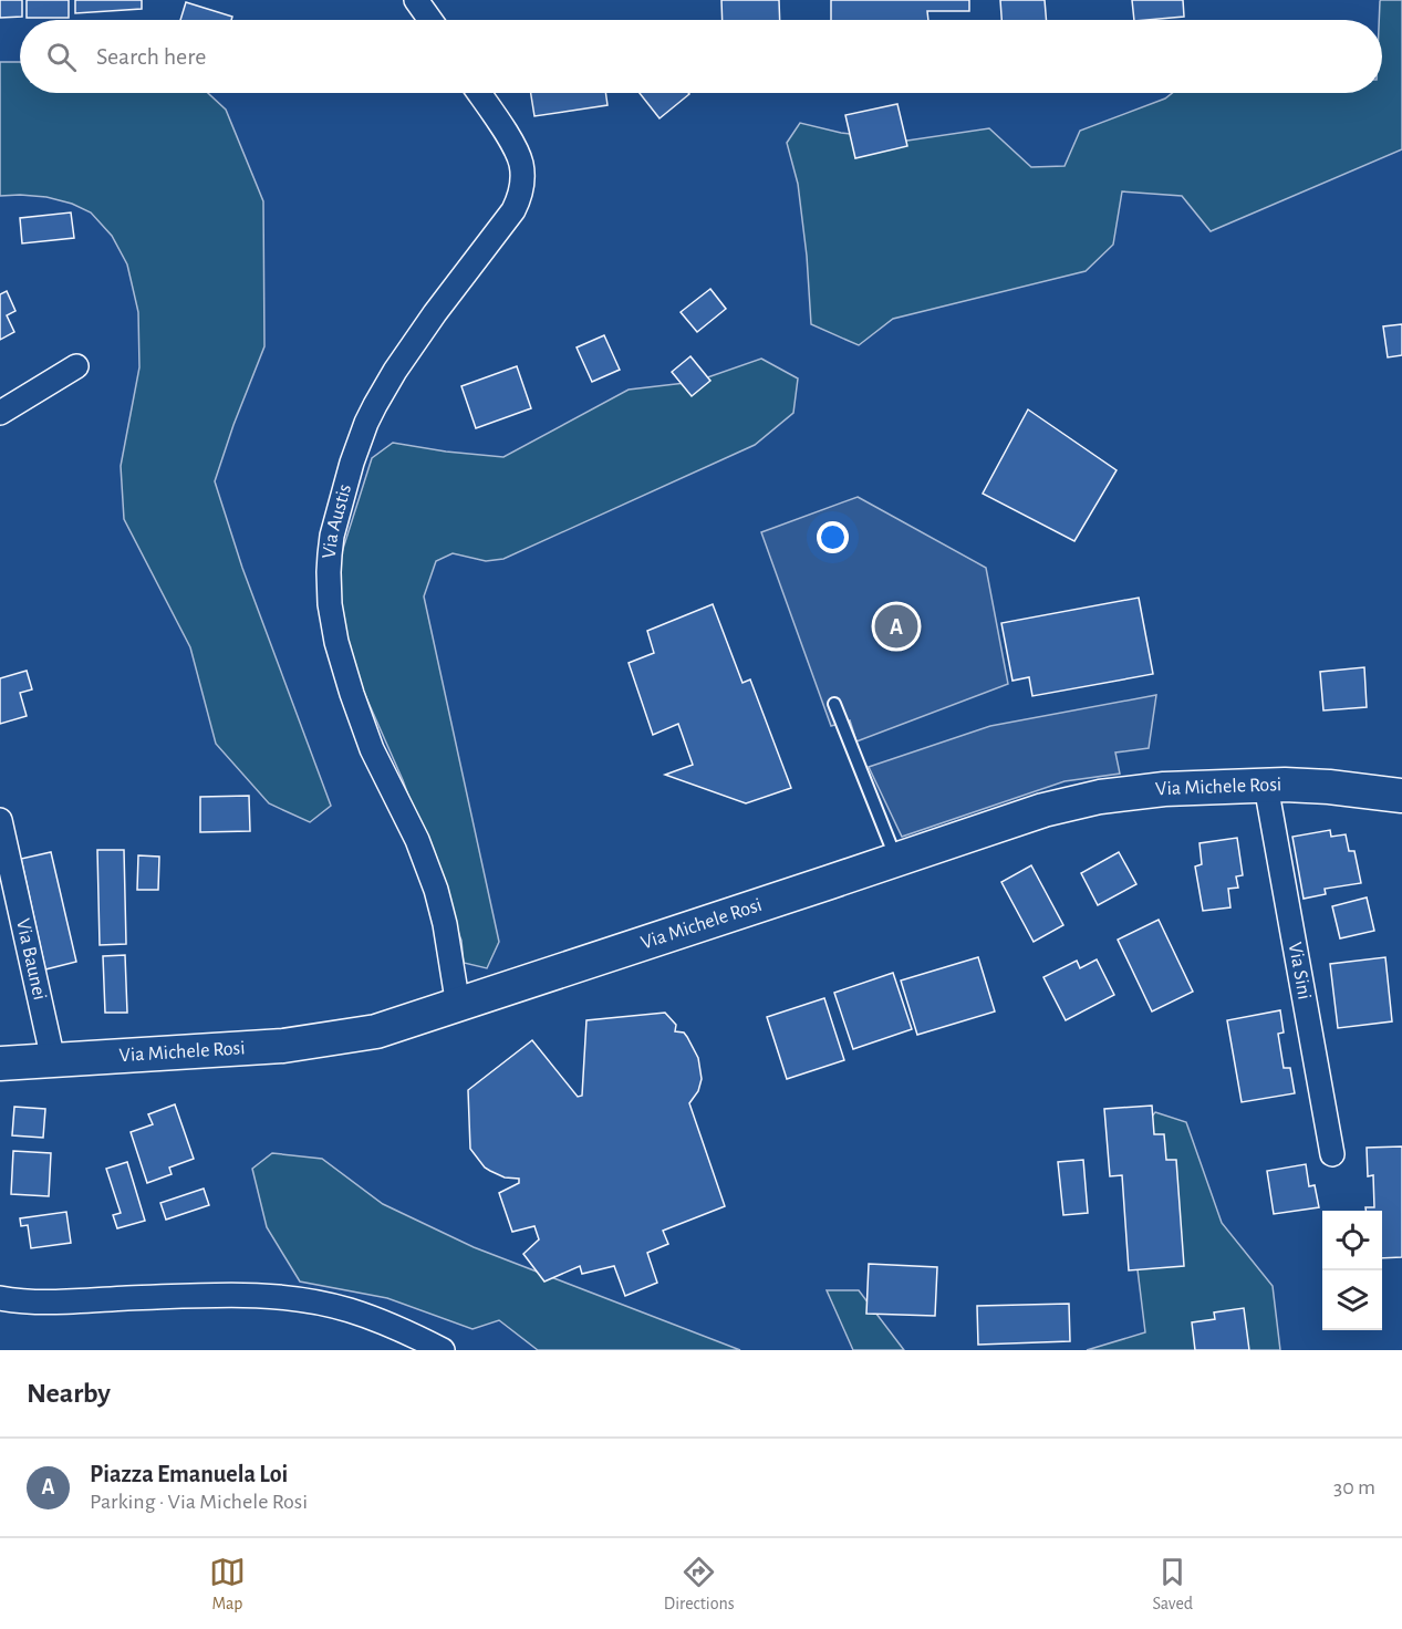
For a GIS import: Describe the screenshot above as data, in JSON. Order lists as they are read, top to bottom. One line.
{"streets":{"street":["Via Austis","Via Michele Rosi","Via Baunei","Via Sini"]},"crossings":[["Via Austis","Via Michele Rosi"],["Via Michele Rosi","Via Baunei"],["Via Michele Rosi","Via Sini"]],"page":{"search":"Search here","pins":"A","heading":"Nearby","list":[{"mark":"A","name":"Piazza Emanuela Loi","note":"Parking · Via Michele Rosi","value":"30 m"}],"nav":["Map","Directions","Saved"]}}
